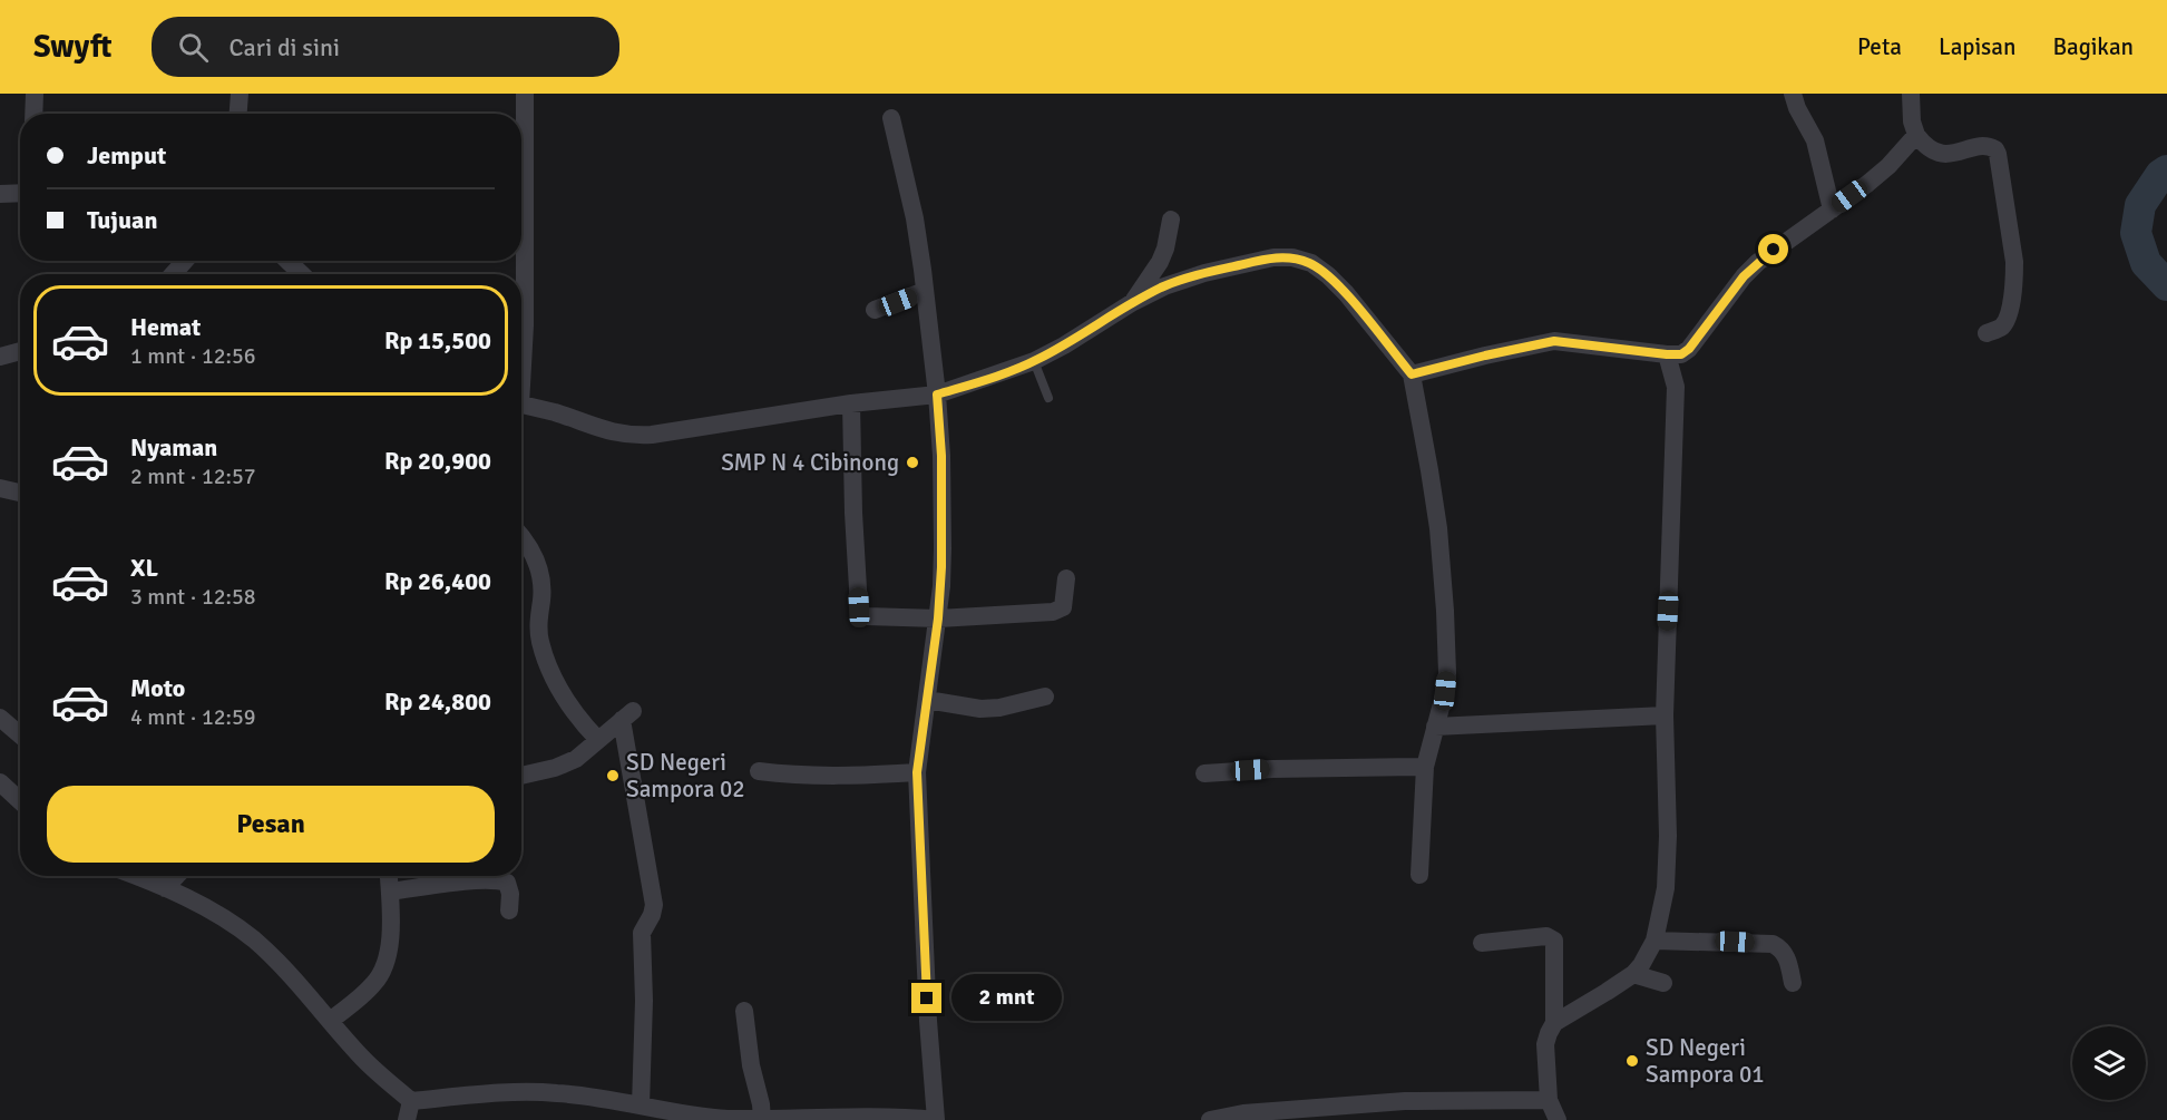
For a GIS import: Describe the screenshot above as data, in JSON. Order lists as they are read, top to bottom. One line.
{"places":["SMP N 4 Cibinong","SD Negeri Sampora 02","SD Negeri Sampora 01"],"page":{"header":"Swyft","search":"Cari di sini","nav":["Peta","Lapisan","Bagikan"],"banner":["Jemput","Tujuan"],"list":[{"name":"Hemat","note":"1 mnt · 12:56","value":"Rp 15,500"},{"name":"Nyaman","note":"2 mnt · 12:57","value":"Rp 20,900"},{"name":"XL","note":"3 mnt · 12:58","value":"Rp 26,400"},{"name":"Moto","note":"4 mnt · 12:59","value":"Rp 24,800"}],"buttons":"Pesan","bubble":"2 mnt"}}
